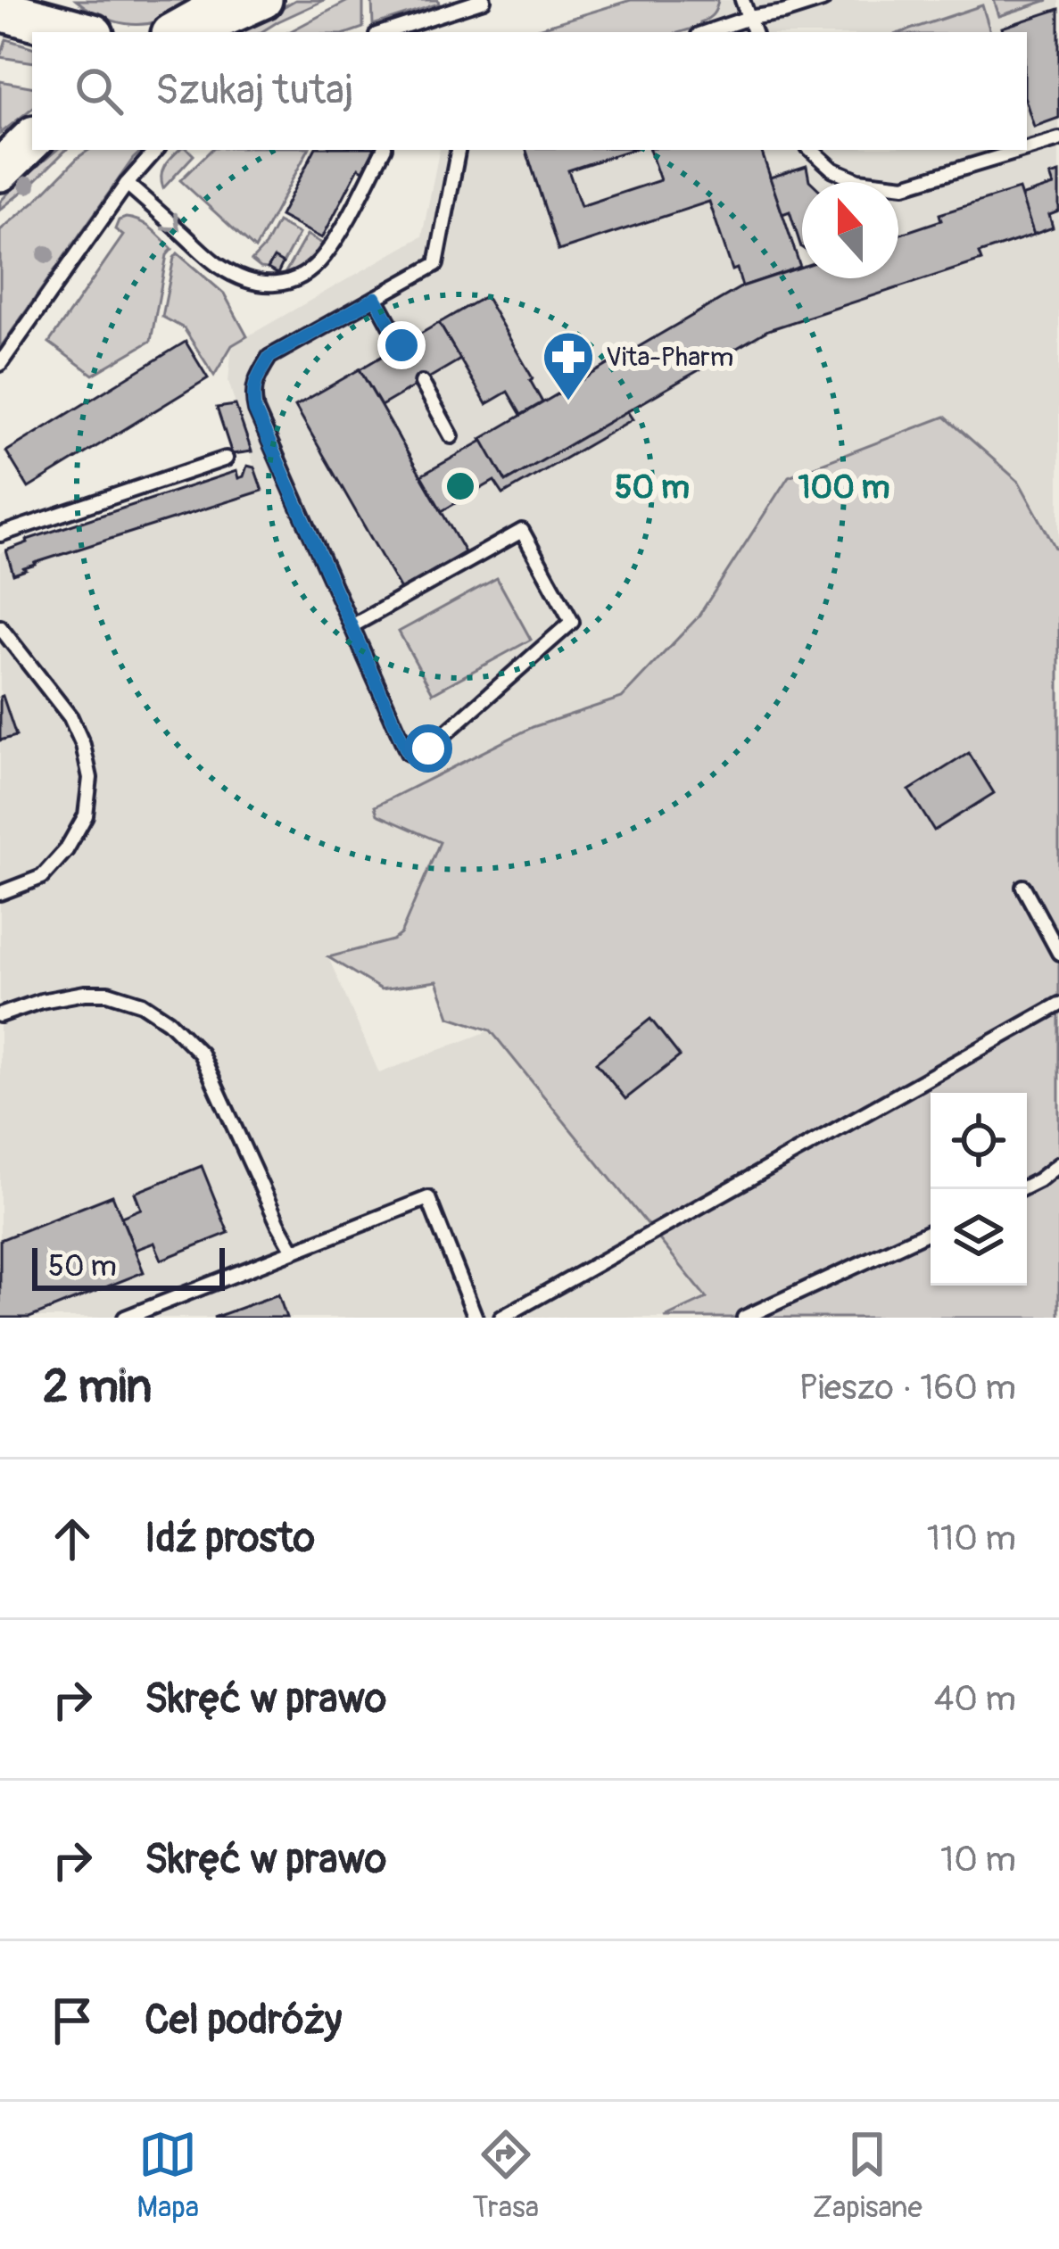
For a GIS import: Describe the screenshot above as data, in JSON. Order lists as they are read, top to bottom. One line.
{"places":{"pharmacy":["Vita-Pharm"]},"scale_bar":"50 m","north":"top","page":{"search":"Szukaj tutaj","scale":"50 m","heading":["2 min","Pieszo · 160 m"],"list":[["Idź prosto","110 m"],["Skręć w prawo","40 m"],["Skręć w prawo","10 m"],"Cel podróży"],"nav":["Mapa","Trasa","Zapisane"]},"rings":["50 m","100 m"]}
